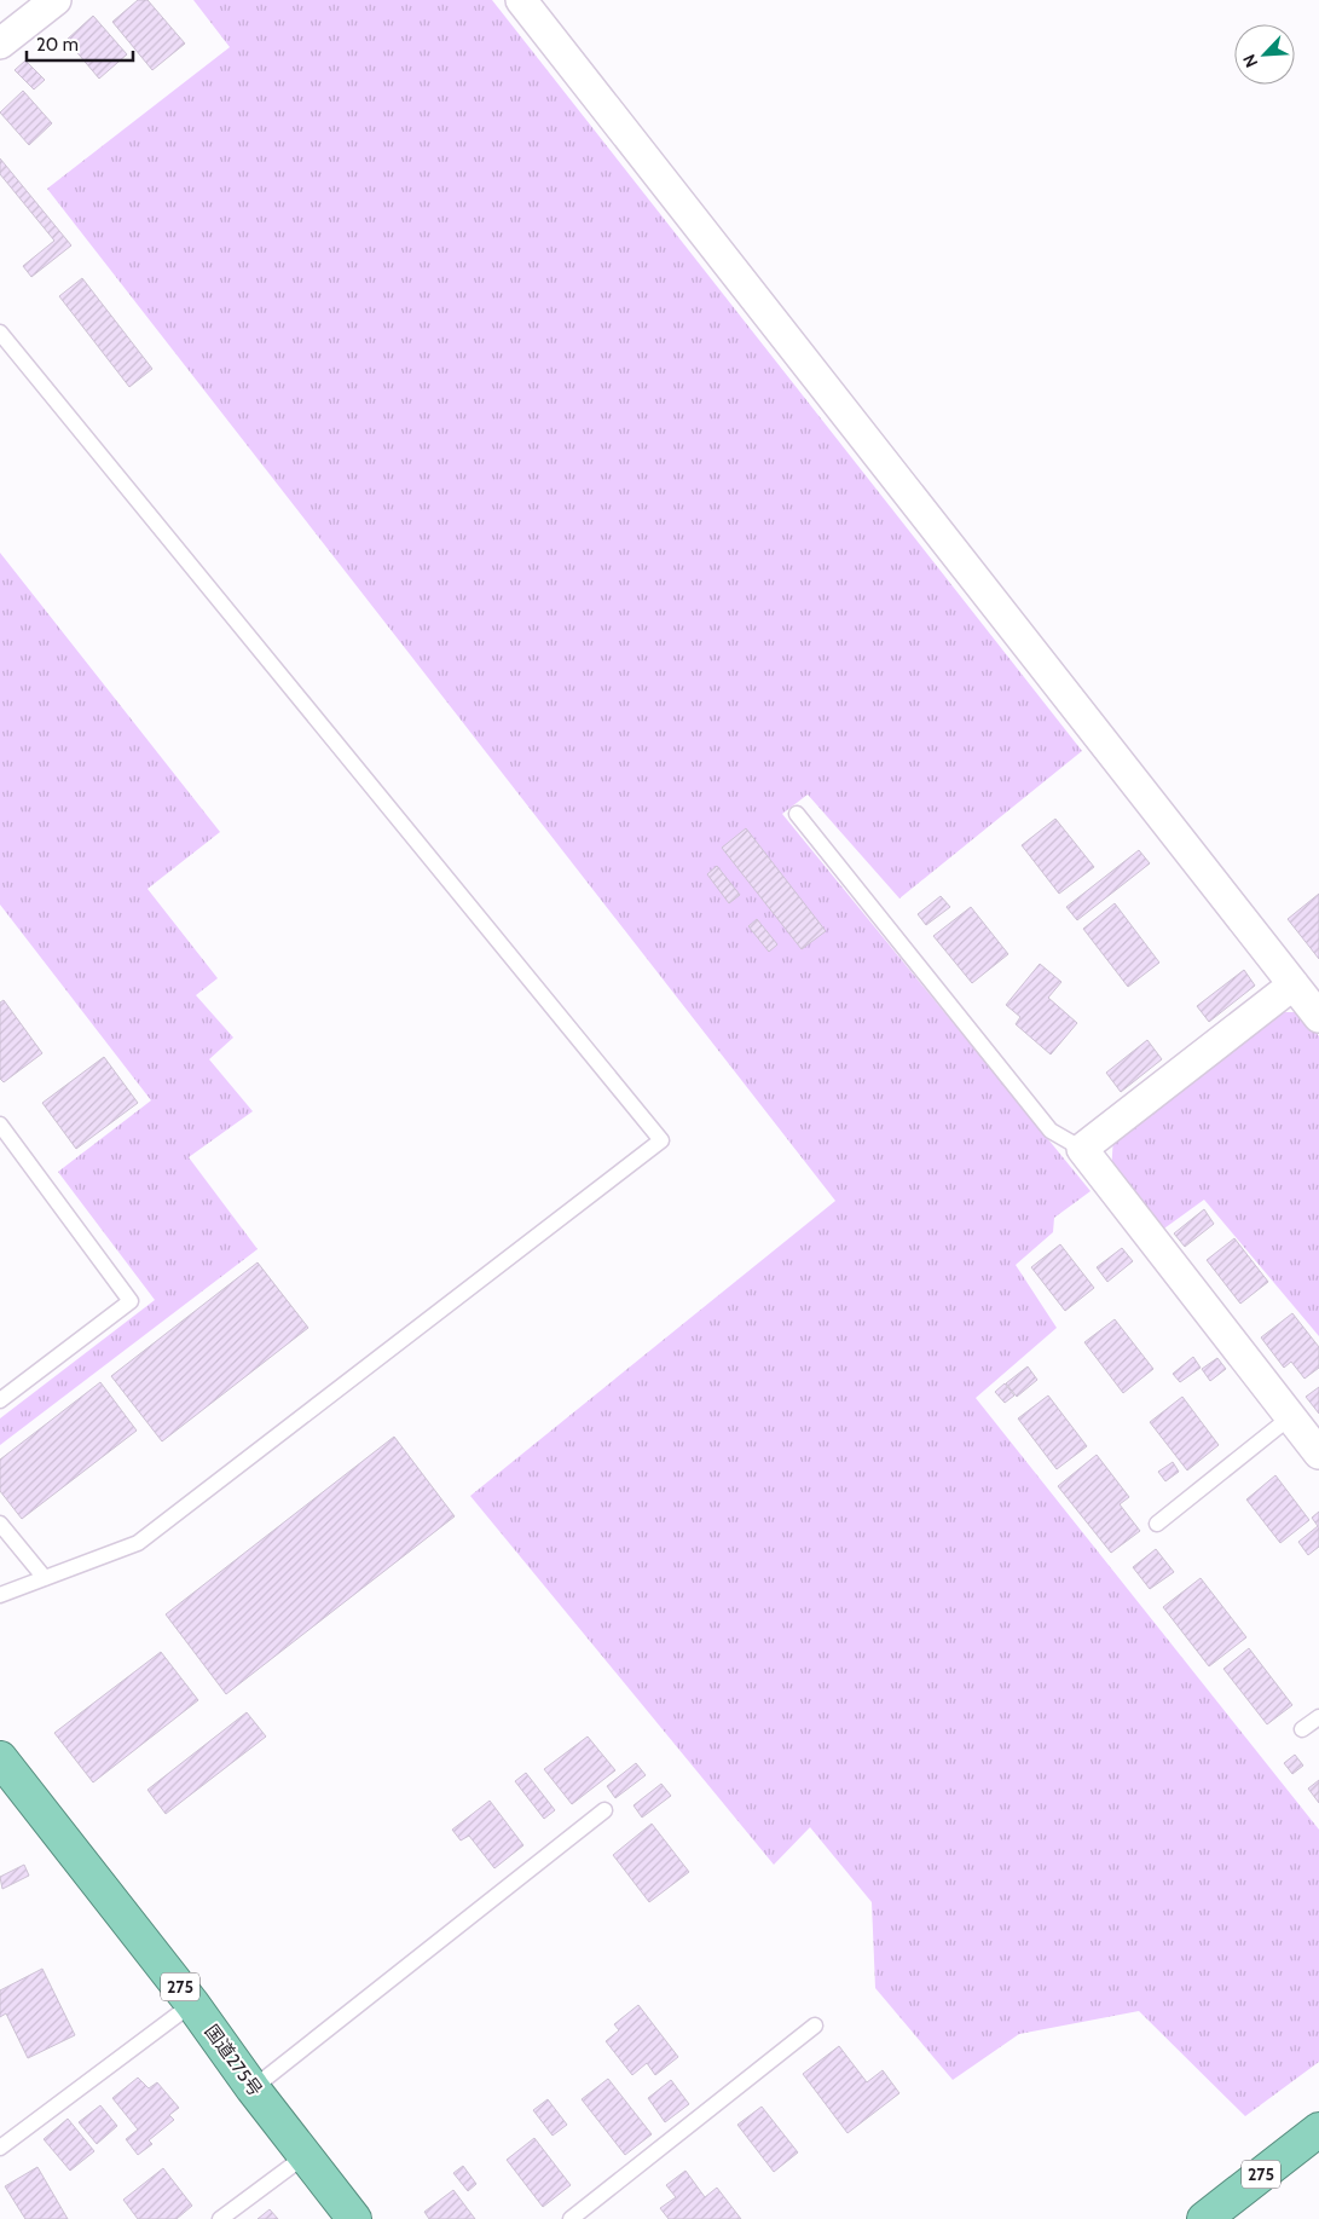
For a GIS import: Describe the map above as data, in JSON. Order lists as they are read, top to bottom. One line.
{"streets":{"highway":["275","国道275号"]},"scale_bar":"20 m","north":"bottom left"}
